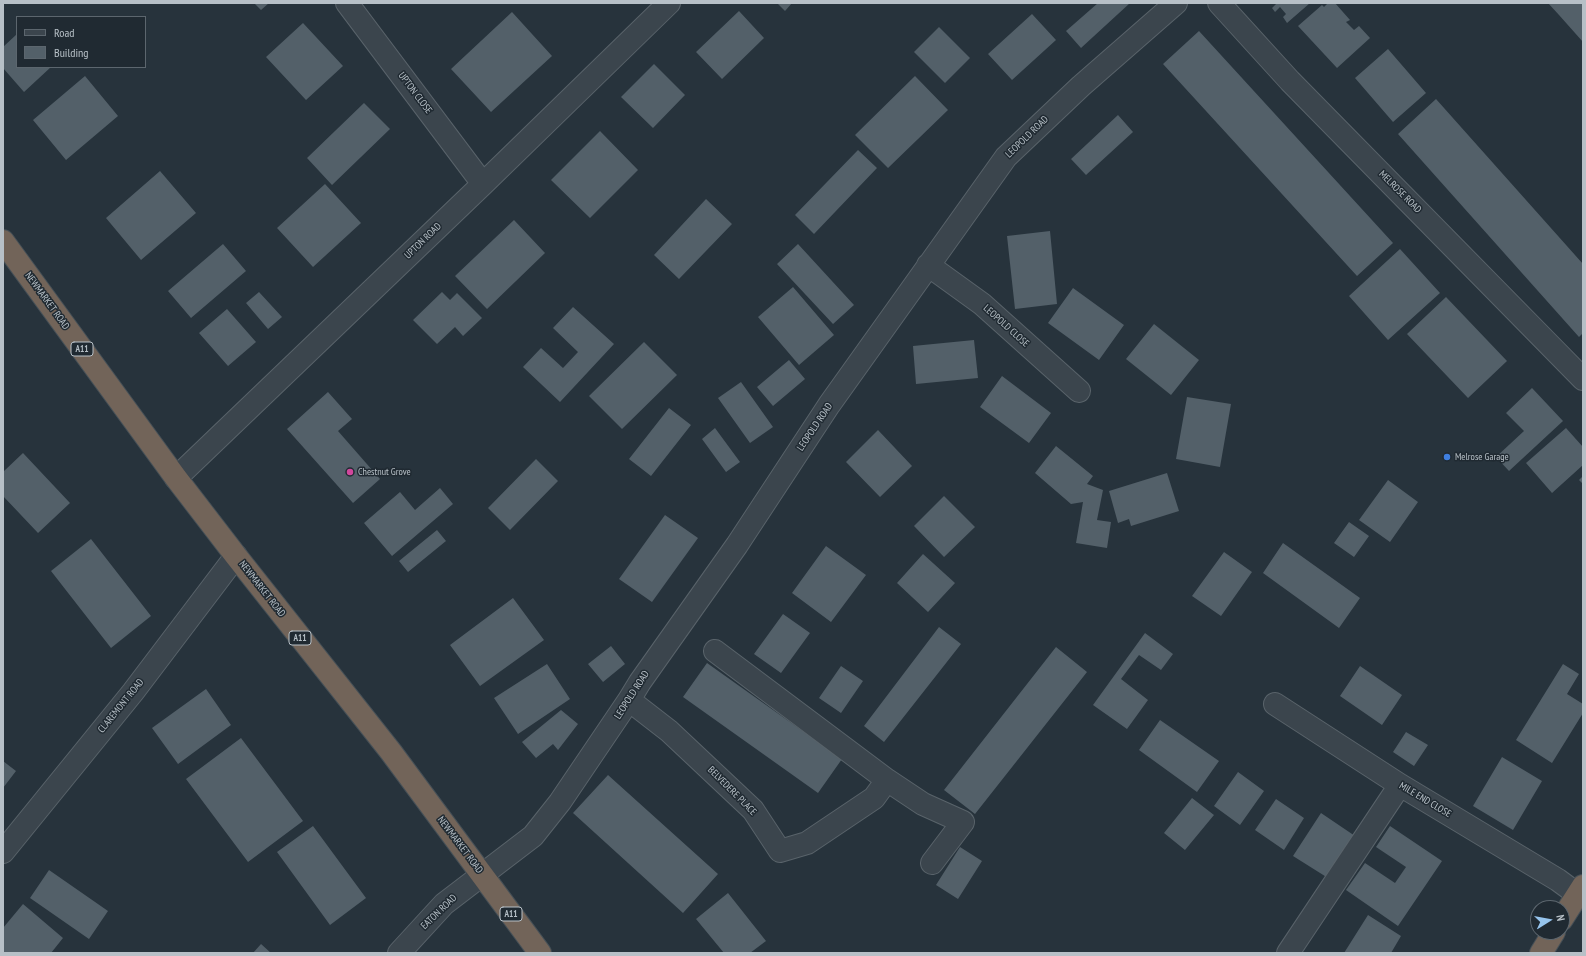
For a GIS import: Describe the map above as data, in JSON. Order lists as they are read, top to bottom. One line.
{"streets":{"highway":["NEWMARKET ROAD","A11"],"street":["UPTON CLOSE","LEOPOLD ROAD","MELROSE ROAD","UPTON ROAD","LEOPOLD CLOSE","CLAREMONT ROAD","BELVEDERE PLACE","MILE END CLOSE","EATON ROAD"]},"crossings":[["UPTON CLOSE","UPTON ROAD"],["LEOPOLD ROAD","NEWMARKET ROAD"],["LEOPOLD ROAD","LEOPOLD CLOSE"],["LEOPOLD ROAD","BELVEDERE PLACE"],["LEOPOLD ROAD","EATON ROAD"],["UPTON ROAD","NEWMARKET ROAD"],["NEWMARKET ROAD","CLAREMONT ROAD"],["NEWMARKET ROAD","EATON ROAD"]],"places":["Melrose Garage","Chestnut Grove"],"legend":["Road","Building"],"north":"right"}
